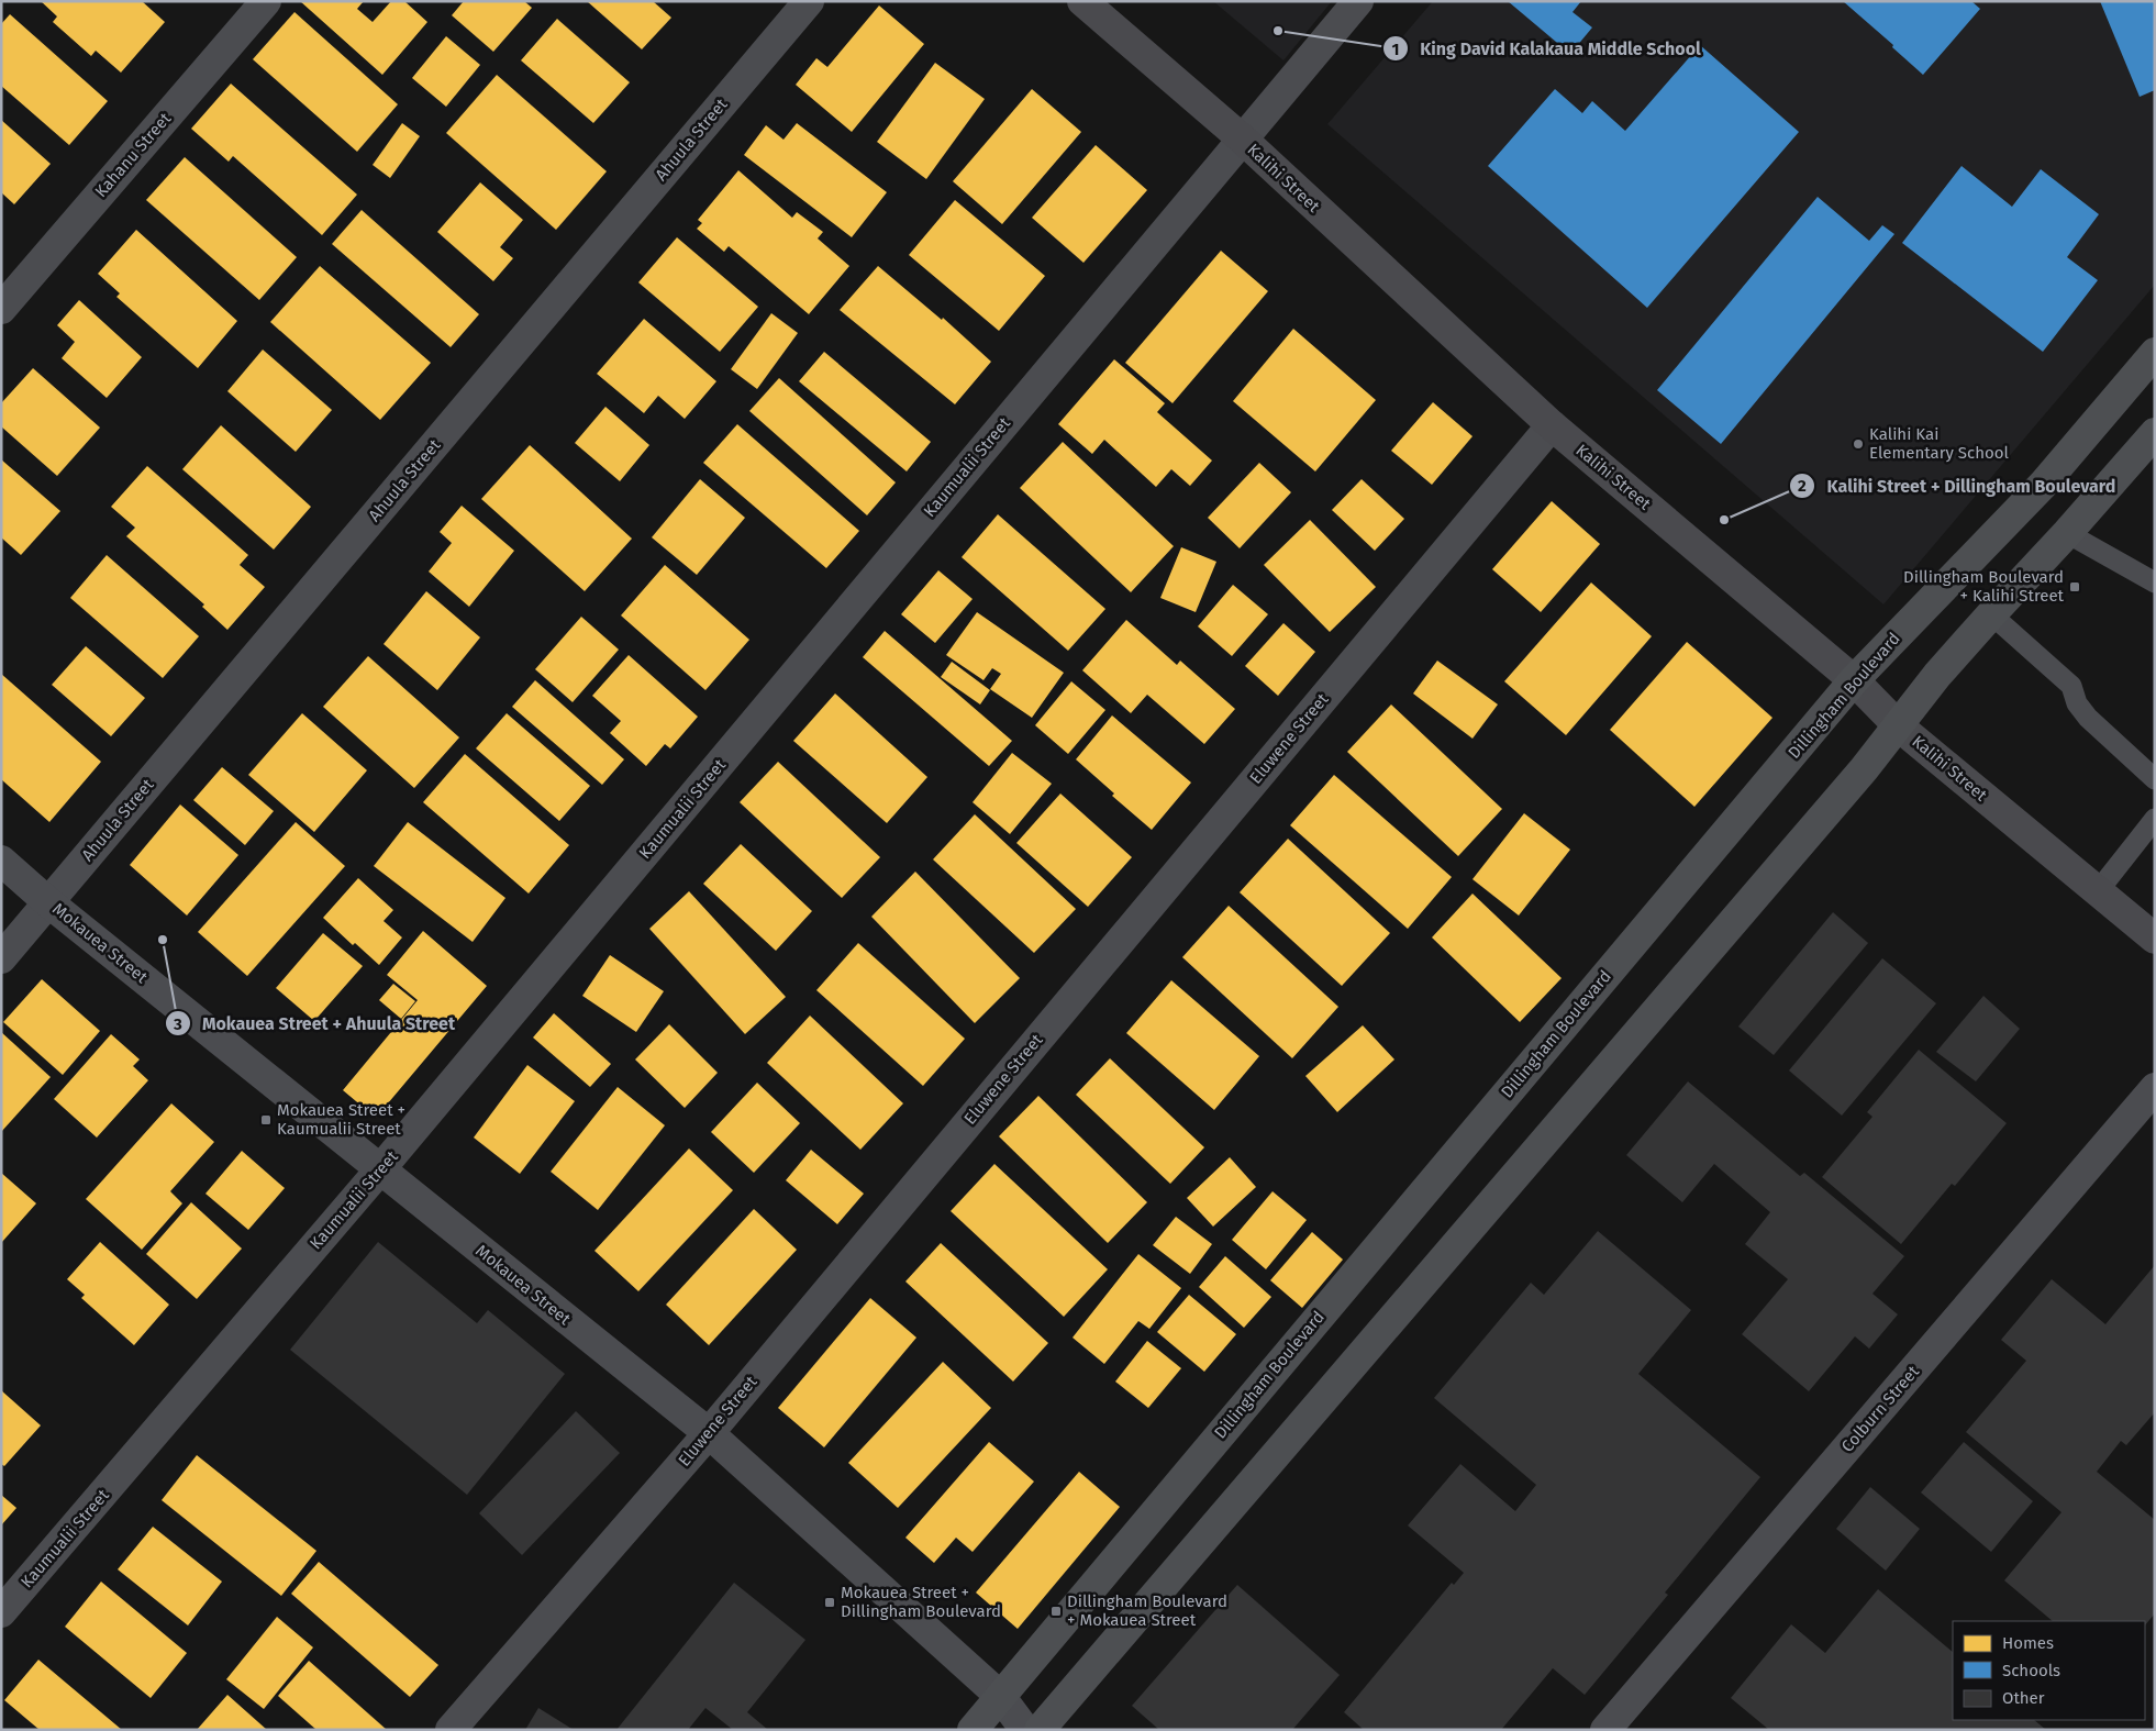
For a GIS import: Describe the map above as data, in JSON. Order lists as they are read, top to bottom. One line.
{"streets":{"main road":["Kalihi Street","Dillingham Boulevard"],"street":["Ahuula Street","Kahanu Street","Kaumualii Street","Eluwene Street","Mokauea Street","Colburn Street"]},"crossings":[["Ahuula Street","Mokauea Street"],["Kalihi Street","Kaumualii Street"],["Kalihi Street","Dillingham Boulevard"],["Kalihi Street","Eluwene Street"],["Kaumualii Street","Mokauea Street"],["Dillingham Boulevard","Mokauea Street"],["Eluwene Street","Mokauea Street"]],"places":{"other":["King David Kalakaua Middle School","Kalihi Kai Elementary School","Kalihi Street + Dillingham Boulevard","Mokauea Street + Ahuula Street"],"transit":["Dillingham Boulevard + Kalihi Street","Mokauea Street + Kaumualii Street","Mokauea Street + Dillingham Boulevard","Dillingham Boulevard + Mokauea Street"]},"legend":["Homes","Schools","Other"]}
